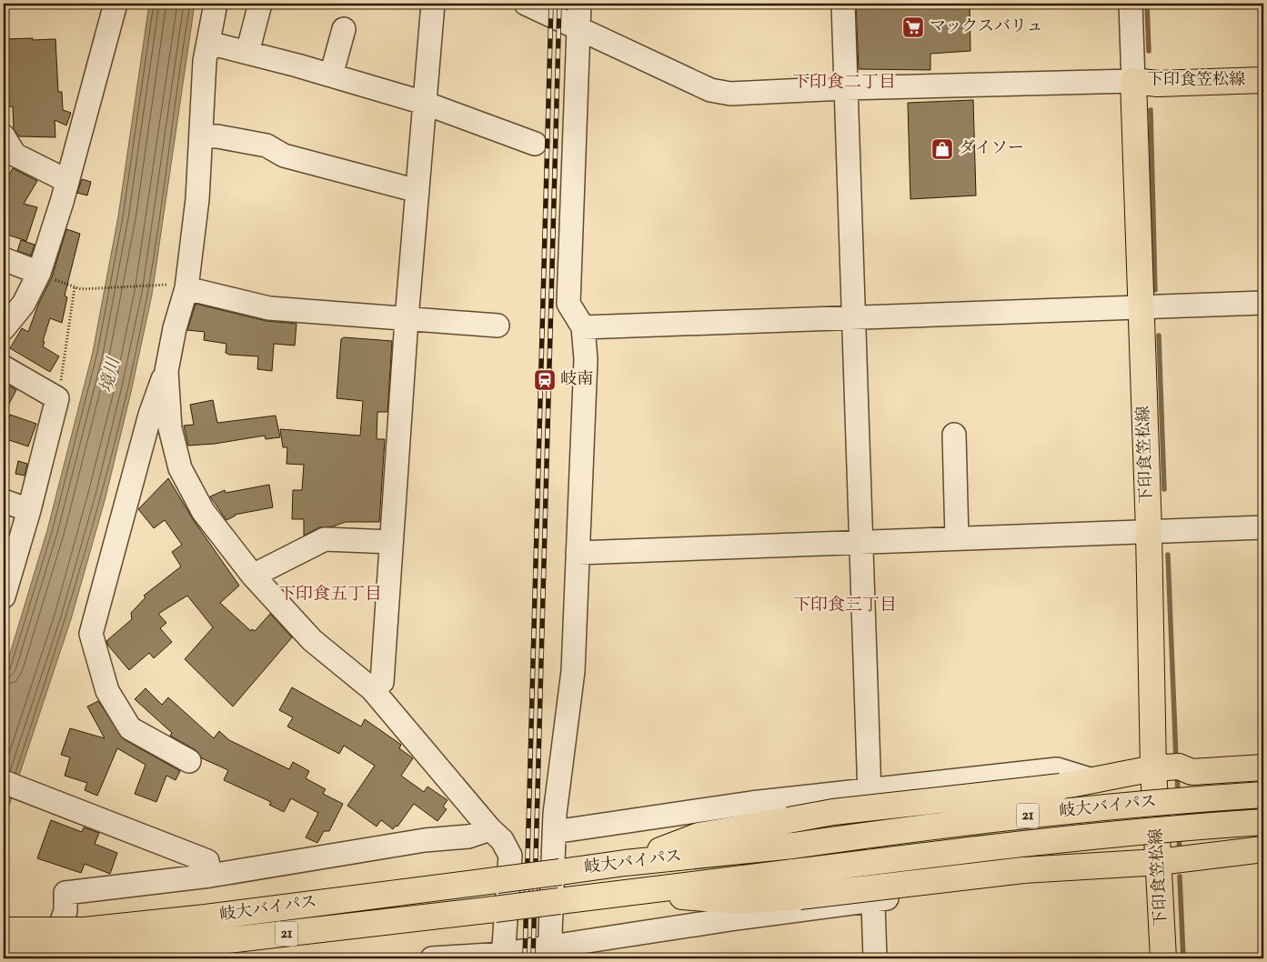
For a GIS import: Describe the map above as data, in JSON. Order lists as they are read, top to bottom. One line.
{"streets":{"main road":["下印食笠松線","岐大バイパス","21"]},"crossings":[["下印食笠松線","21"],["岐大バイパス","21"]],"districts":["下印食二丁目","下印食五丁目","下印食三丁目"],"water":["境川"],"places":{"supermarket":["マックスバリュ"],"shop":["ダイソー"],"station":["岐南"]}}
